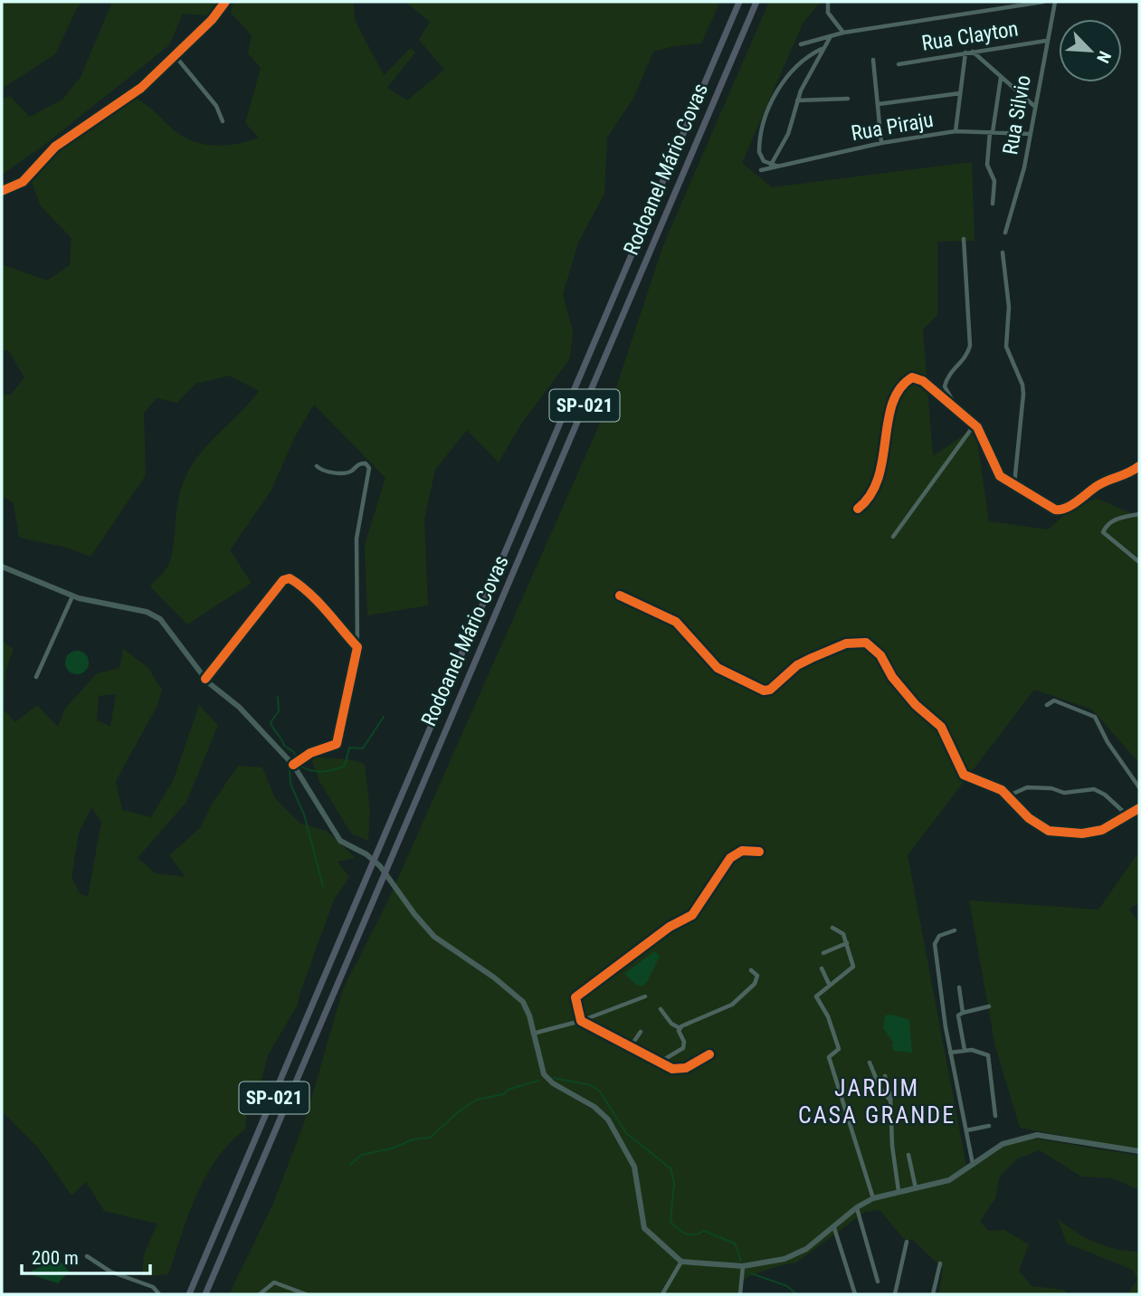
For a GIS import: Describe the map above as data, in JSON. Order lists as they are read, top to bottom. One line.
{"streets":{"highway":["Rodoanel Mário Covas","SP-021"],"street":["Rua Clayton","Rua Silvio","Rua Piraju"]},"crossings":[["Rua Clayton","Rua Silvio"],["Rua Silvio","Rua Piraju"]],"districts":["JARDIM CASA GRANDE"],"scale_bar":"200 m","north":"bottom right"}
